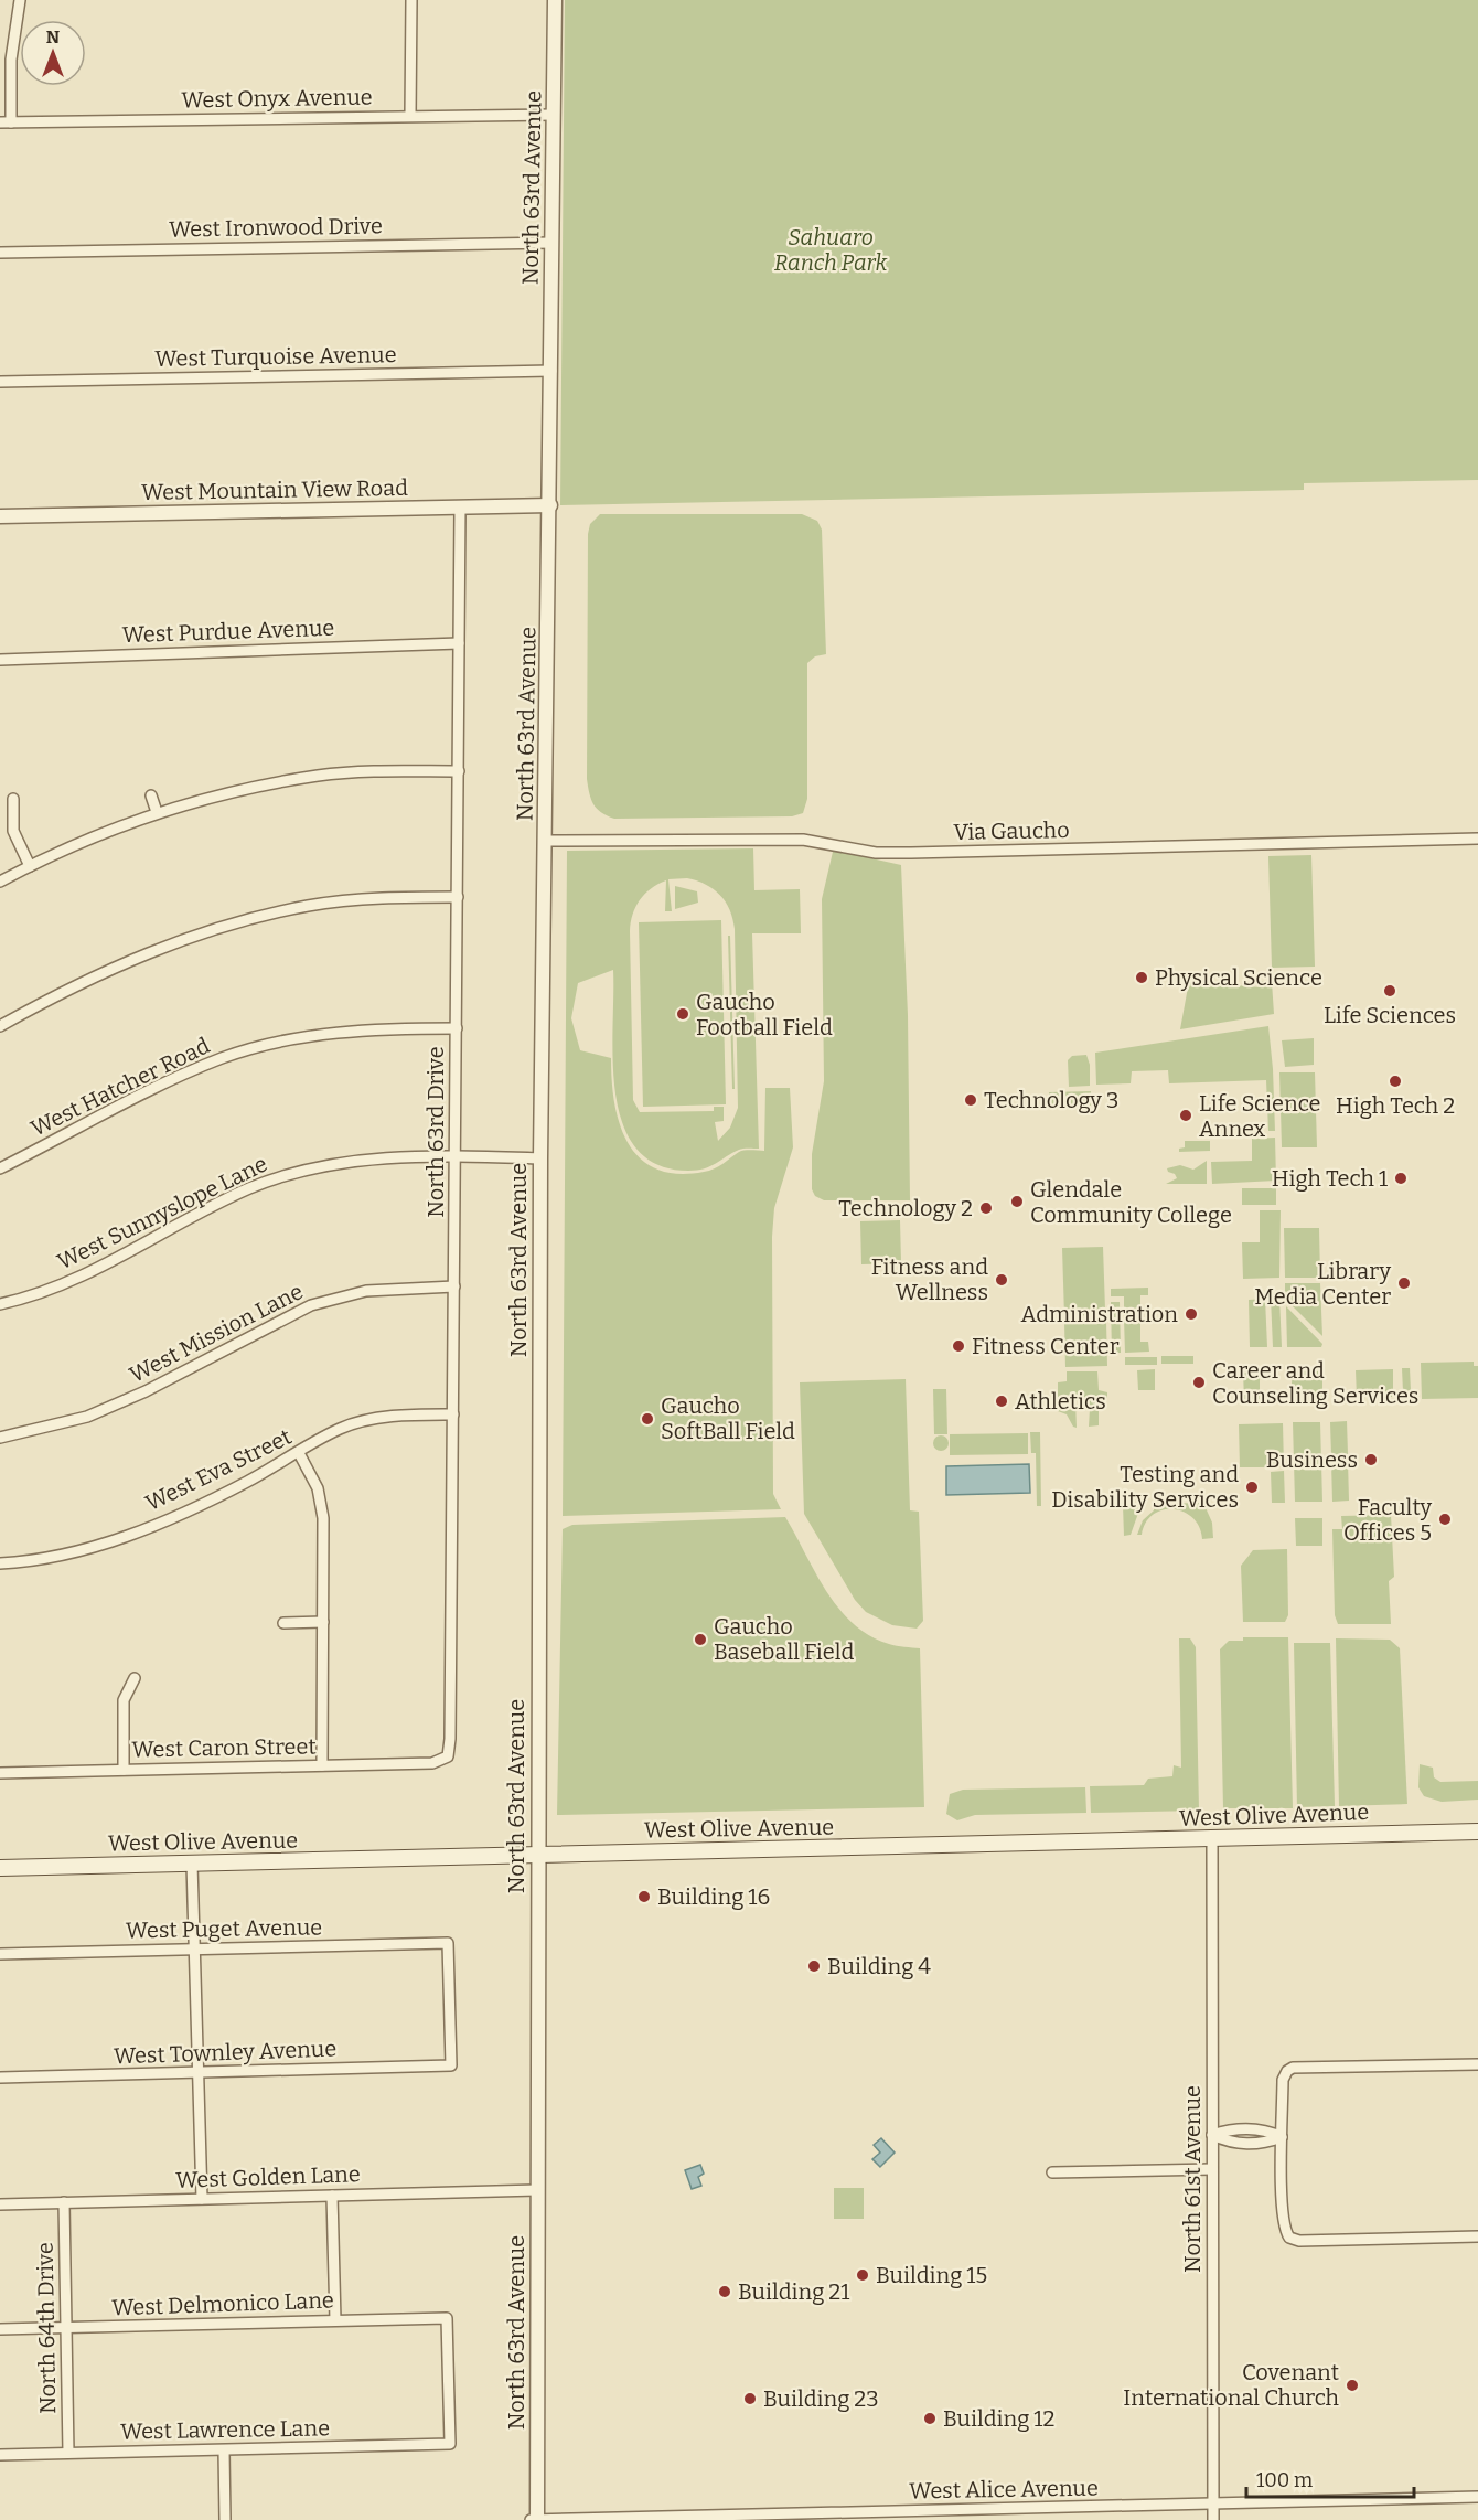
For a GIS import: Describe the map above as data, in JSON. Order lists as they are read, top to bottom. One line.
{"streets":{"main road":["West Olive Avenue"],"street":["West Onyx Avenue","North 63rd Avenue","West Ironwood Drive","West Turquoise Avenue","West Mountain View Road","West Purdue Avenue","Via Gaucho","West Hatcher Road","North 63rd Drive","West Sunnyslope Lane","West Mission Lane","West Eva Street","West Caron Street","West Puget Avenue","West Townley Avenue","West Golden Lane","North 61st Avenue","West Delmonico Lane","North 64th Drive","West Lawrence Lane","West Alice Avenue"]},"crossings":[["West Onyx Avenue","North 63rd Avenue"],["North 63rd Avenue","West Ironwood Drive"],["North 63rd Avenue","West Turquoise Avenue"],["North 63rd Avenue","West Mountain View Road"],["North 63rd Avenue","Via Gaucho"],["North 63rd Avenue","West Sunnyslope Lane"],["North 63rd Avenue","West Olive Avenue"],["North 63rd Avenue","West Golden Lane"],["North 63rd Avenue","West Alice Avenue"],["West Mountain View Road","North 63rd Drive"],["West Purdue Avenue","North 63rd Drive"],["West Hatcher Road","North 63rd Drive"],["North 63rd Drive","West Sunnyslope Lane"],["North 63rd Drive","West Mission Lane"],["North 63rd Drive","West Eva Street"],["North 63rd Drive","West Caron Street"],["West Olive Avenue","North 61st Avenue"],["West Puget Avenue","West Townley Avenue"],["West Golden Lane","North 64th Drive"],["North 61st Avenue","West Alice Avenue"],["West Delmonico Lane","North 64th Drive"],["West Delmonico Lane","West Lawrence Lane"],["North 64th Drive","West Lawrence Lane"]],"parks":["Sahuaro Ranch Park"],"places":["Physical Science","Life Sciences","Gaucho Football Field","High Tech 2","Technology 3","Life Science Annex","High Tech 1","Glendale Community College","Technology 2","Fitness and Wellness","Library Media Center","Administration","Fitness Center","Career and Counseling Services","Athletics","Gaucho SoftBall Field","Business","Testing and Disability Services","Faculty Offices 5","Gaucho Baseball Field","Building 16","Building 4","Building 15","Building 21","Covenant International Church","Building 23","Building 12"],"scale_bar":"100 m","north":"top"}
